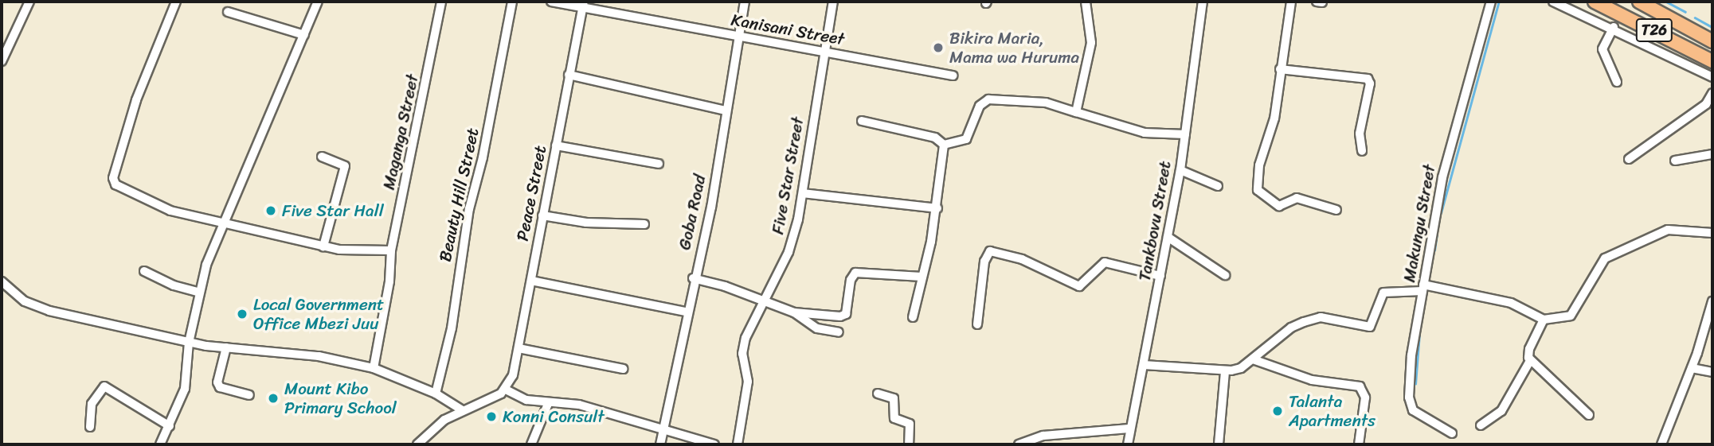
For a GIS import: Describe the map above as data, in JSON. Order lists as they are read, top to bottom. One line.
{"streets":{"highway":["T26"],"street":["Kanisani Street","Maganga Street","Five Star Street","Peace Street","Beauty Hill Street","Goba Road","Tankbovu Street","Makungu Street"]},"crossings":[["Kanisani Street","Five Star Street"],["Kanisani Street","Peace Street"],["Kanisani Street","Goba Road"]],"places":["Bikira Maria, Mama wa Huruma","Five Star Hall","Local Government Office Mbezi Juu","Mount Kibo Primary School","Talanta Apartments","Konni Consult"]}
